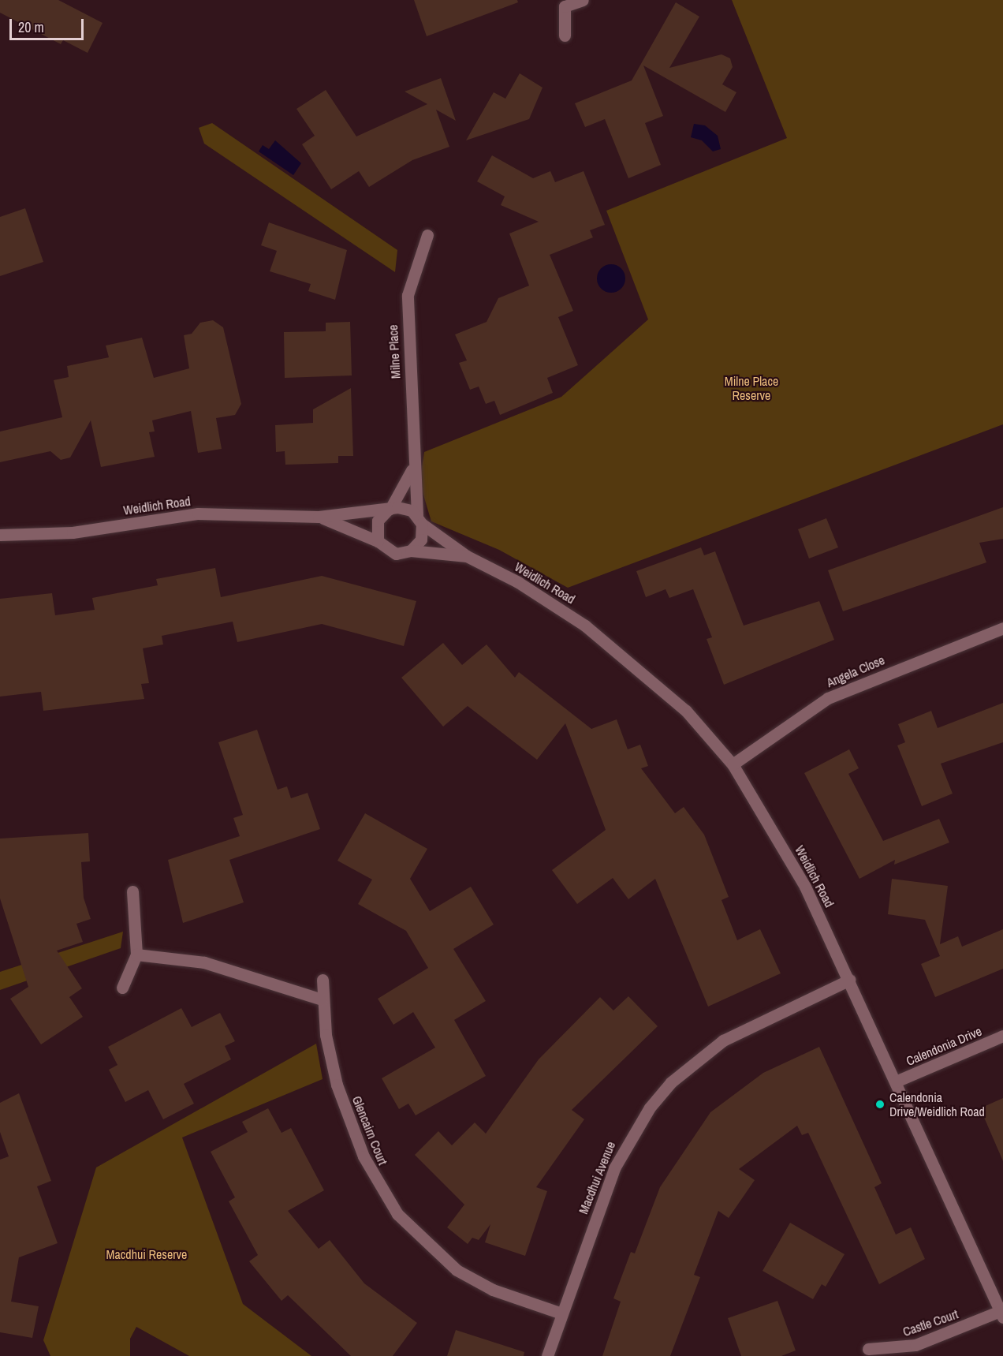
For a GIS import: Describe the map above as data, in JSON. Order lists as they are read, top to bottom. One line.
{"streets":{"street":["Milne Place","Weidlich Road","Angela Close","Calendonia Drive","Glencairn Court","Macdhui Avenue","Castle Court"]},"crossings":[["Milne Place","Weidlich Road"],["Weidlich Road","Angela Close"],["Weidlich Road","Calendonia Drive"],["Weidlich Road","Macdhui Avenue"],["Weidlich Road","Castle Court"],["Glencairn Court","Macdhui Avenue"]],"parks":["Milne Place Reserve","Macdhui Reserve"],"places":["Calendonia Drive/Weidlich Road"],"scale_bar":"20 m"}
